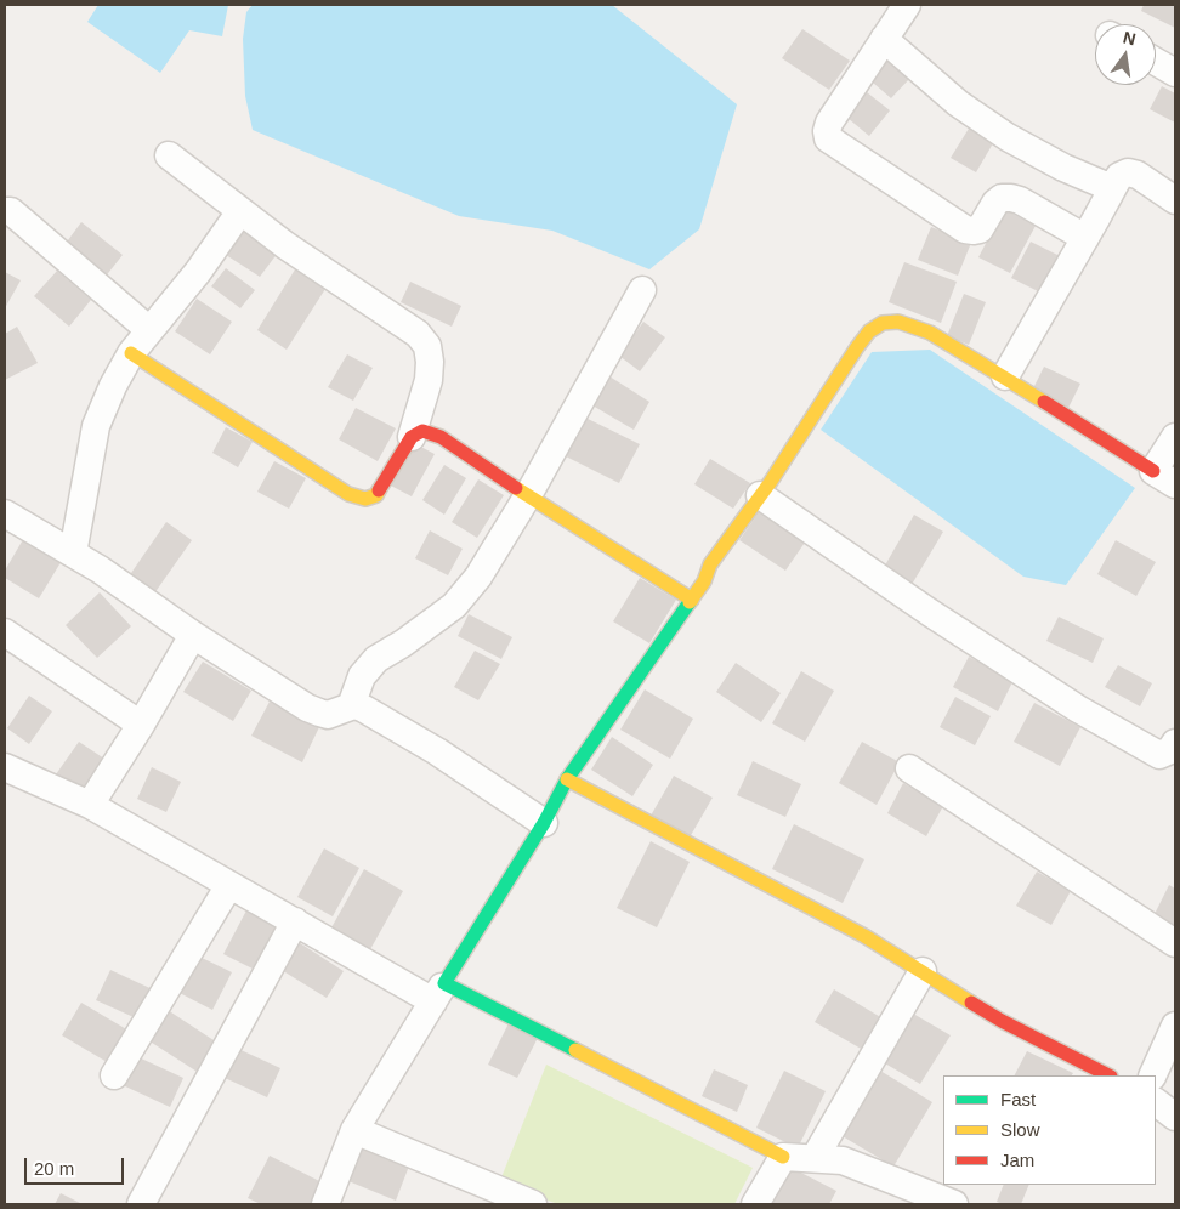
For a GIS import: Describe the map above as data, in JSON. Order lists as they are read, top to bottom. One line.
{"legend":["Fast","Slow","Jam"],"scale_bar":"20 m","north":"top"}
